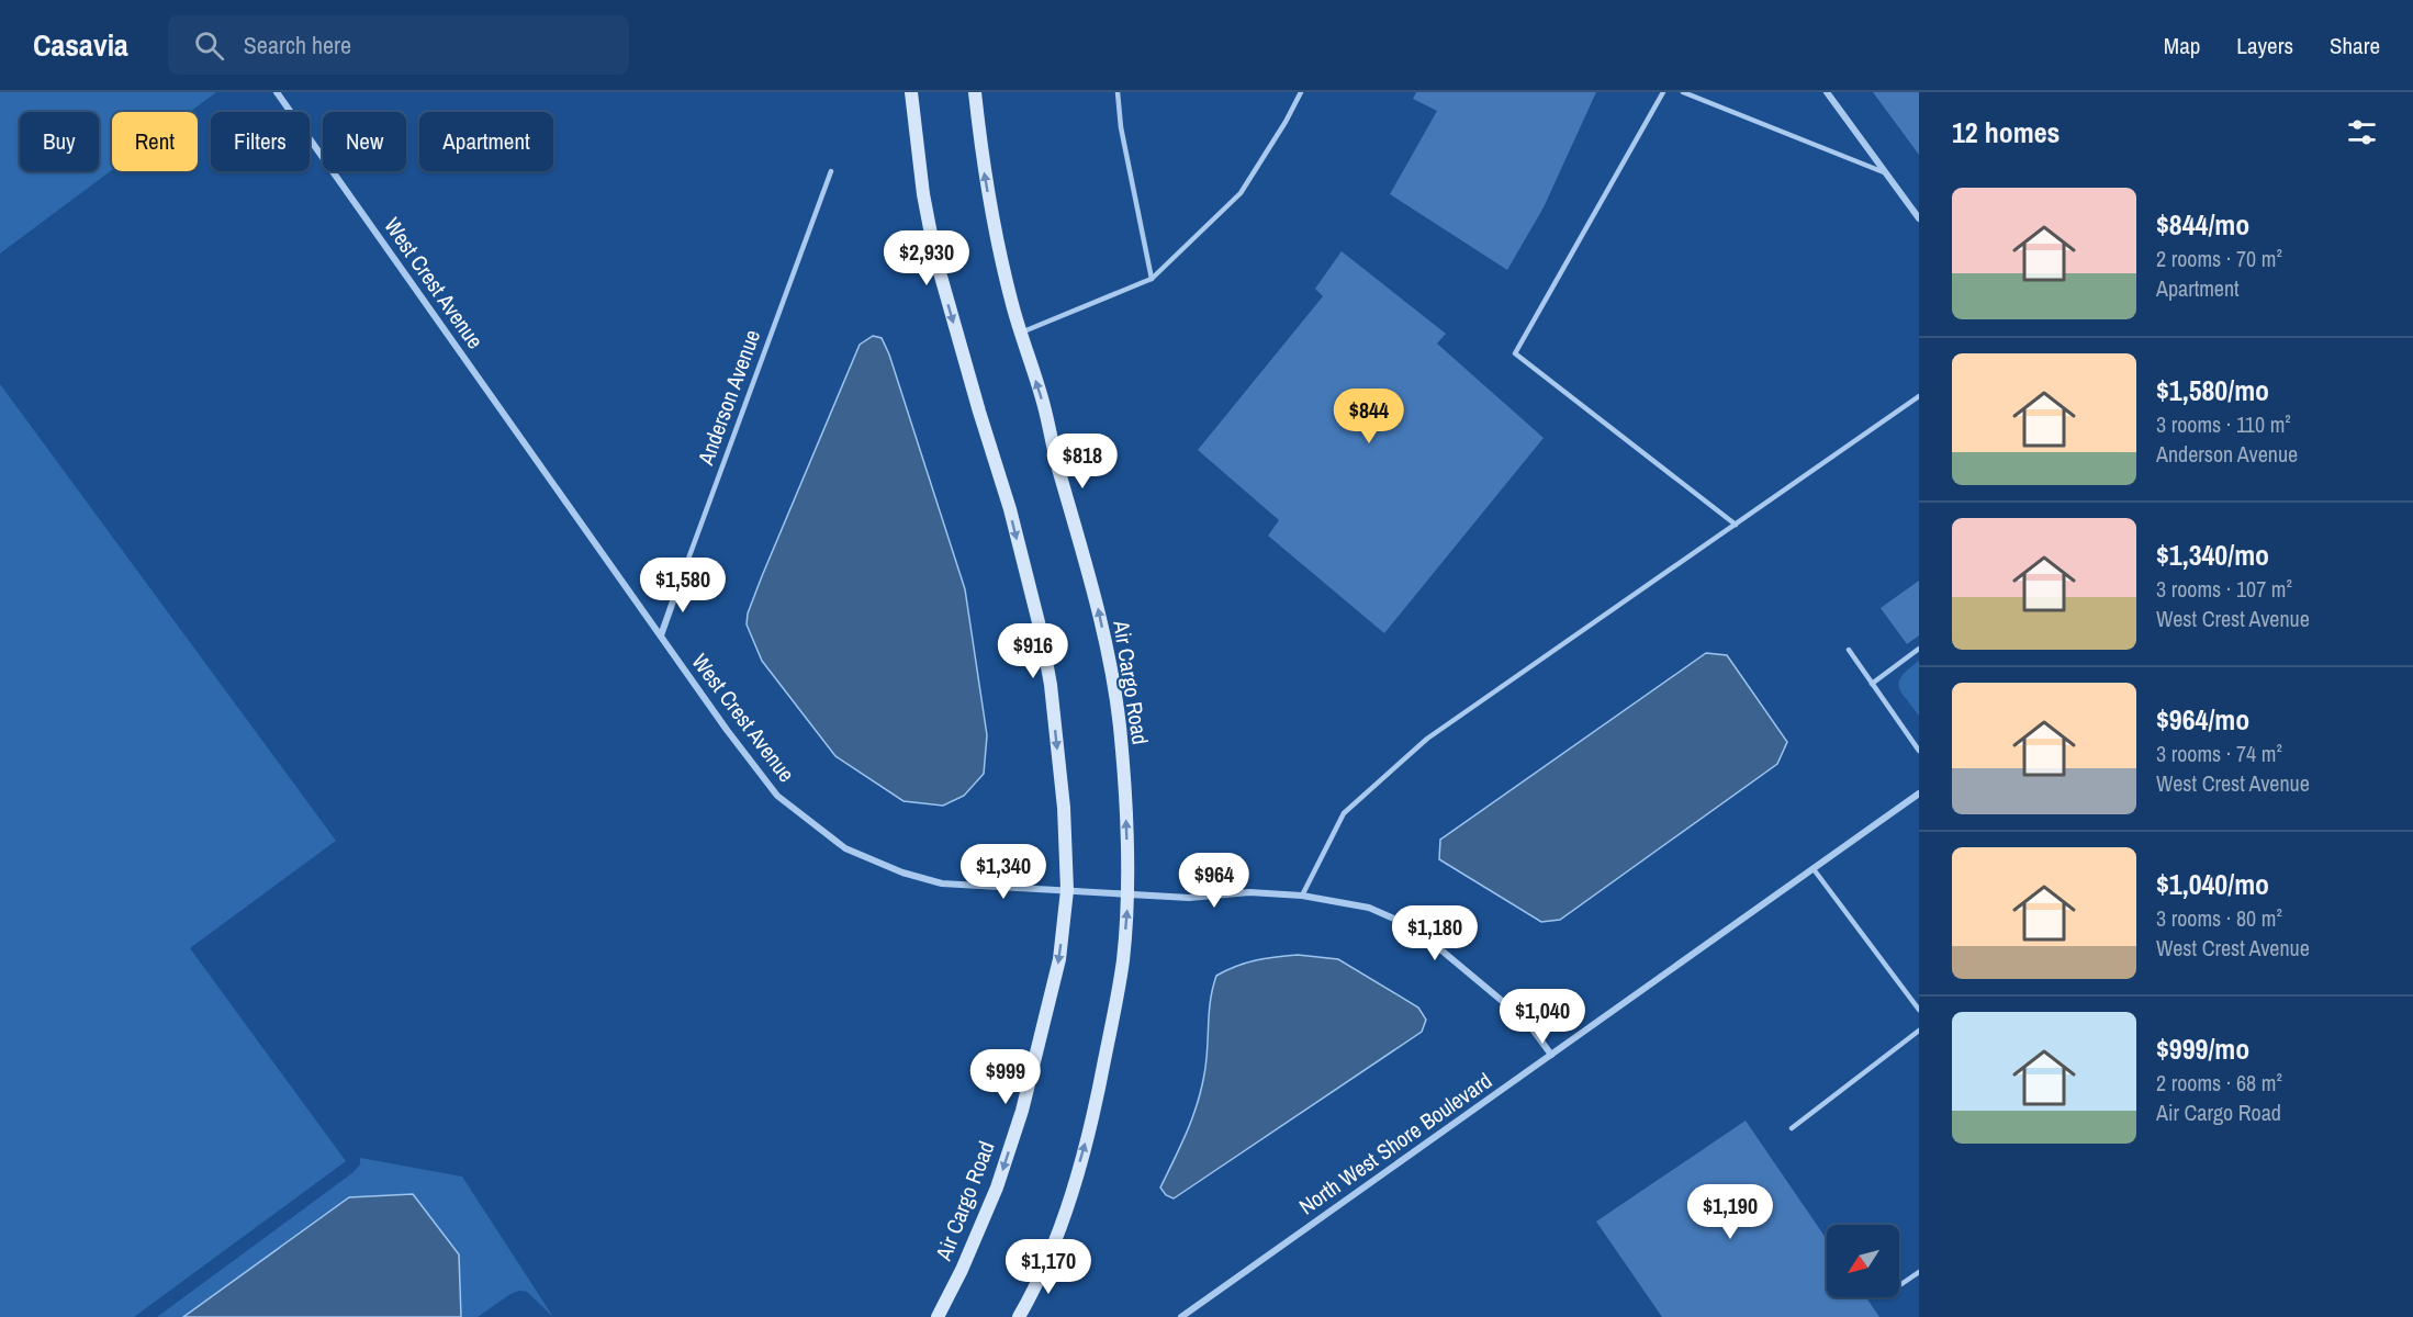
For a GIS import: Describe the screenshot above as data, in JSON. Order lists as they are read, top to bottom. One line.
{"streets":{"street":["West Crest Avenue","Anderson Avenue","Air Cargo Road","North West Shore Boulevard"]},"crossings":[["West Crest Avenue","Anderson Avenue"],["West Crest Avenue","Air Cargo Road"],["West Crest Avenue","North West Shore Boulevard"]],"north":"bottom left","page":{"header":"Casavia","search":"Search here","nav":["Map","Layers","Share"],"heading":"12 homes","chip":["Buy","Rent","Filters","New","Apartment"],"list":[{"name":"$844/mo","note":"2 rooms · 70 m² · Apartment"},{"name":"$1,580/mo","note":"3 rooms · 110 m² · Anderson Avenue"},{"name":"$1,340/mo","note":"3 rooms · 107 m² · West Crest Avenue"},{"name":"$964/mo","note":"3 rooms · 74 m² · West Crest Avenue"},{"name":"$1,040/mo","note":"3 rooms · 80 m² · West Crest Avenue"},{"name":"$999/mo","note":"2 rooms · 68 m² · Air Cargo Road"}],"price":["$2,930","$844","$818","$1,580","$916","$1,340","$964","$1,180","$1,040","$999","$1,190","$1,170"]}}
